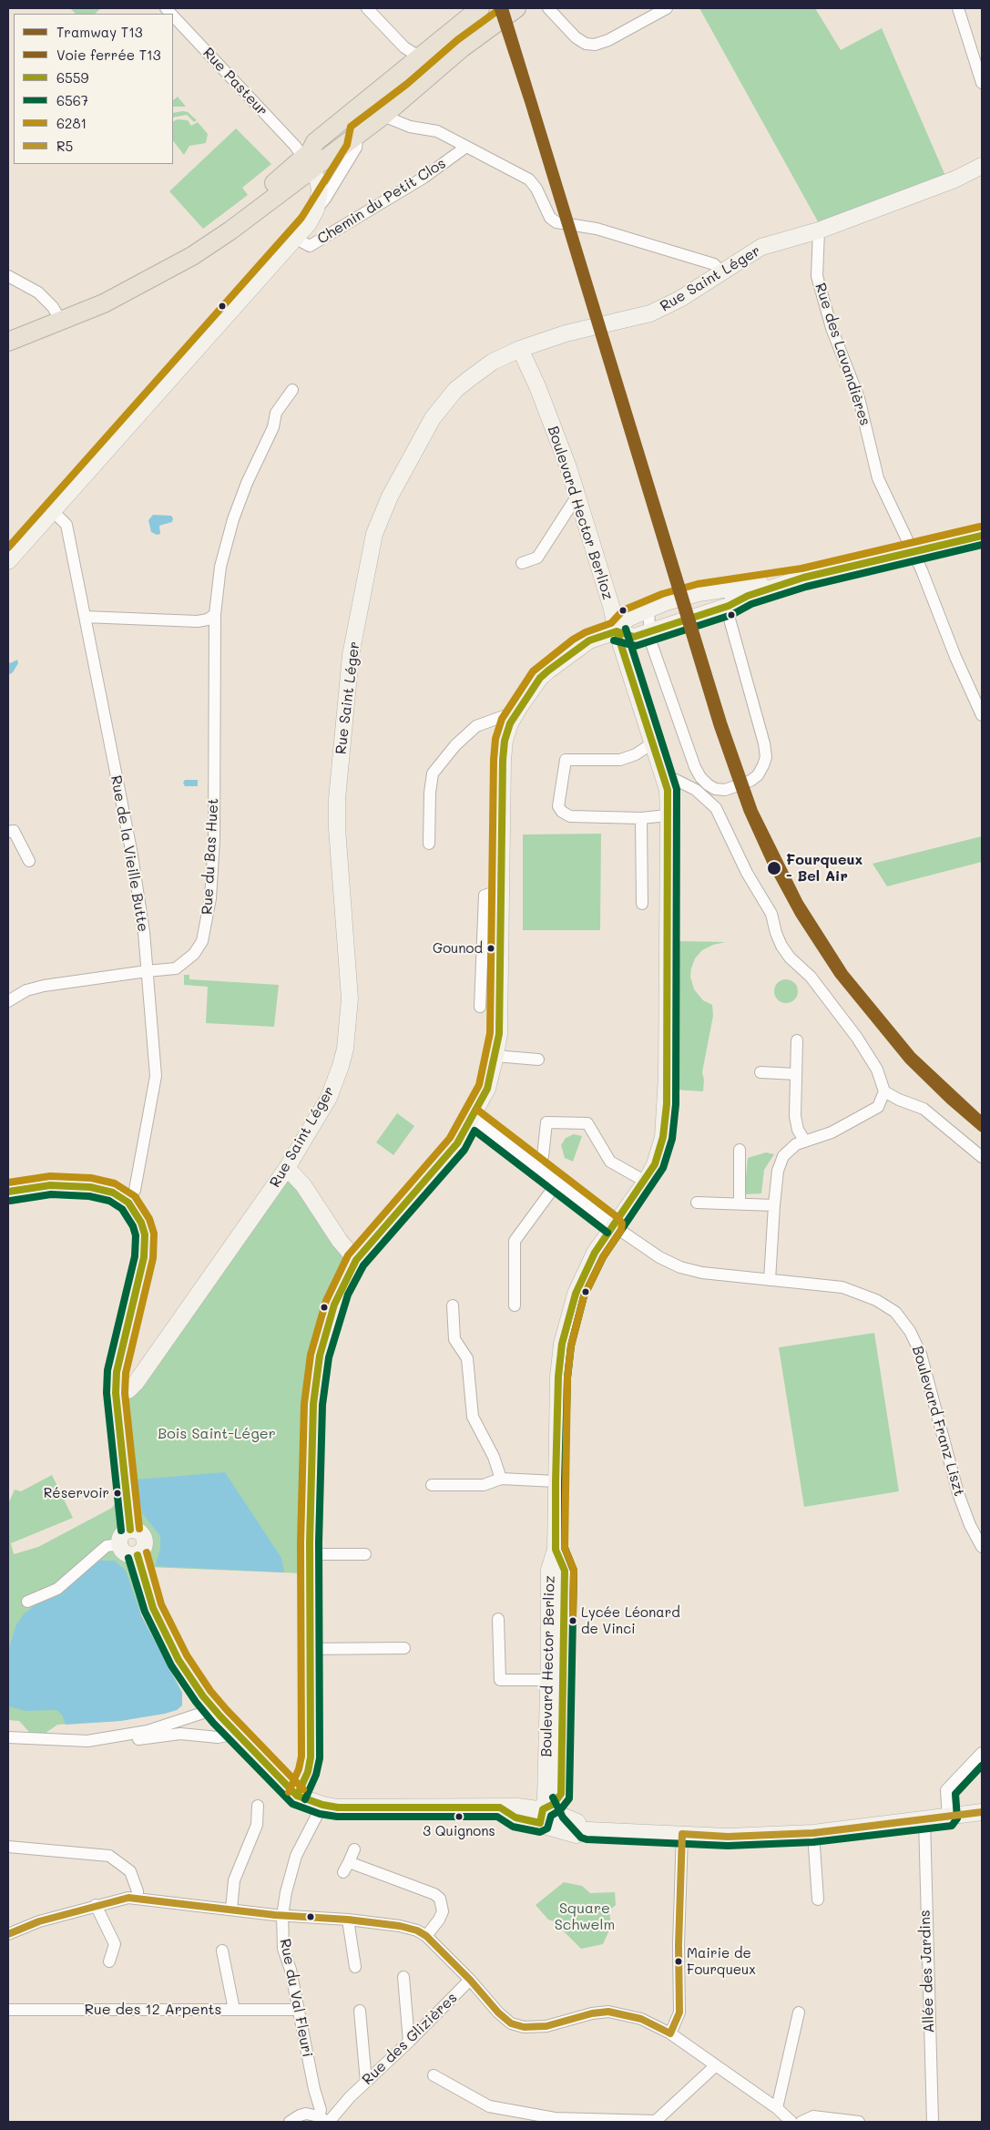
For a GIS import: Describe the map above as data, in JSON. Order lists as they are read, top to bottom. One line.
{"streets":{"street":["Rue Pasteur","Chemin du Petit Clos","Rue Saint Léger","Rue des Lavandières","Boulevard Hector Berlioz","Rue de la Vieille Butte","Rue du Bas Huet","Boulevard Franz Liszt","Allée des Jardins","Rue du Val Fleuri","Rue des 12 Arpents","Rue des Glizières"]},"crossings":[["Rue Saint Léger","Rue des Lavandières"],["Rue Saint Léger","Boulevard Hector Berlioz"],["Boulevard Hector Berlioz","Boulevard Franz Liszt"],["Rue de la Vieille Butte","Rue du Bas Huet"],["Rue du Val Fleuri","Rue des 12 Arpents"],["Rue du Val Fleuri","Rue des Glizières"]],"parks":["Bois Saint-Léger","Square Schwelm"],"places":["Fourqueux - Bel Air","Gounod","Réservoir","Lycée Léonard de Vinci","3 Quignons","Mairie de Fourqueux"],"lines":["tram line T13","rail line T13","transit line 6281","transit line 6559","transit line 6567","transit line R5"],"legend":["Tramway T13","Voie ferrée T13","6559","6567","6281","R5"]}
